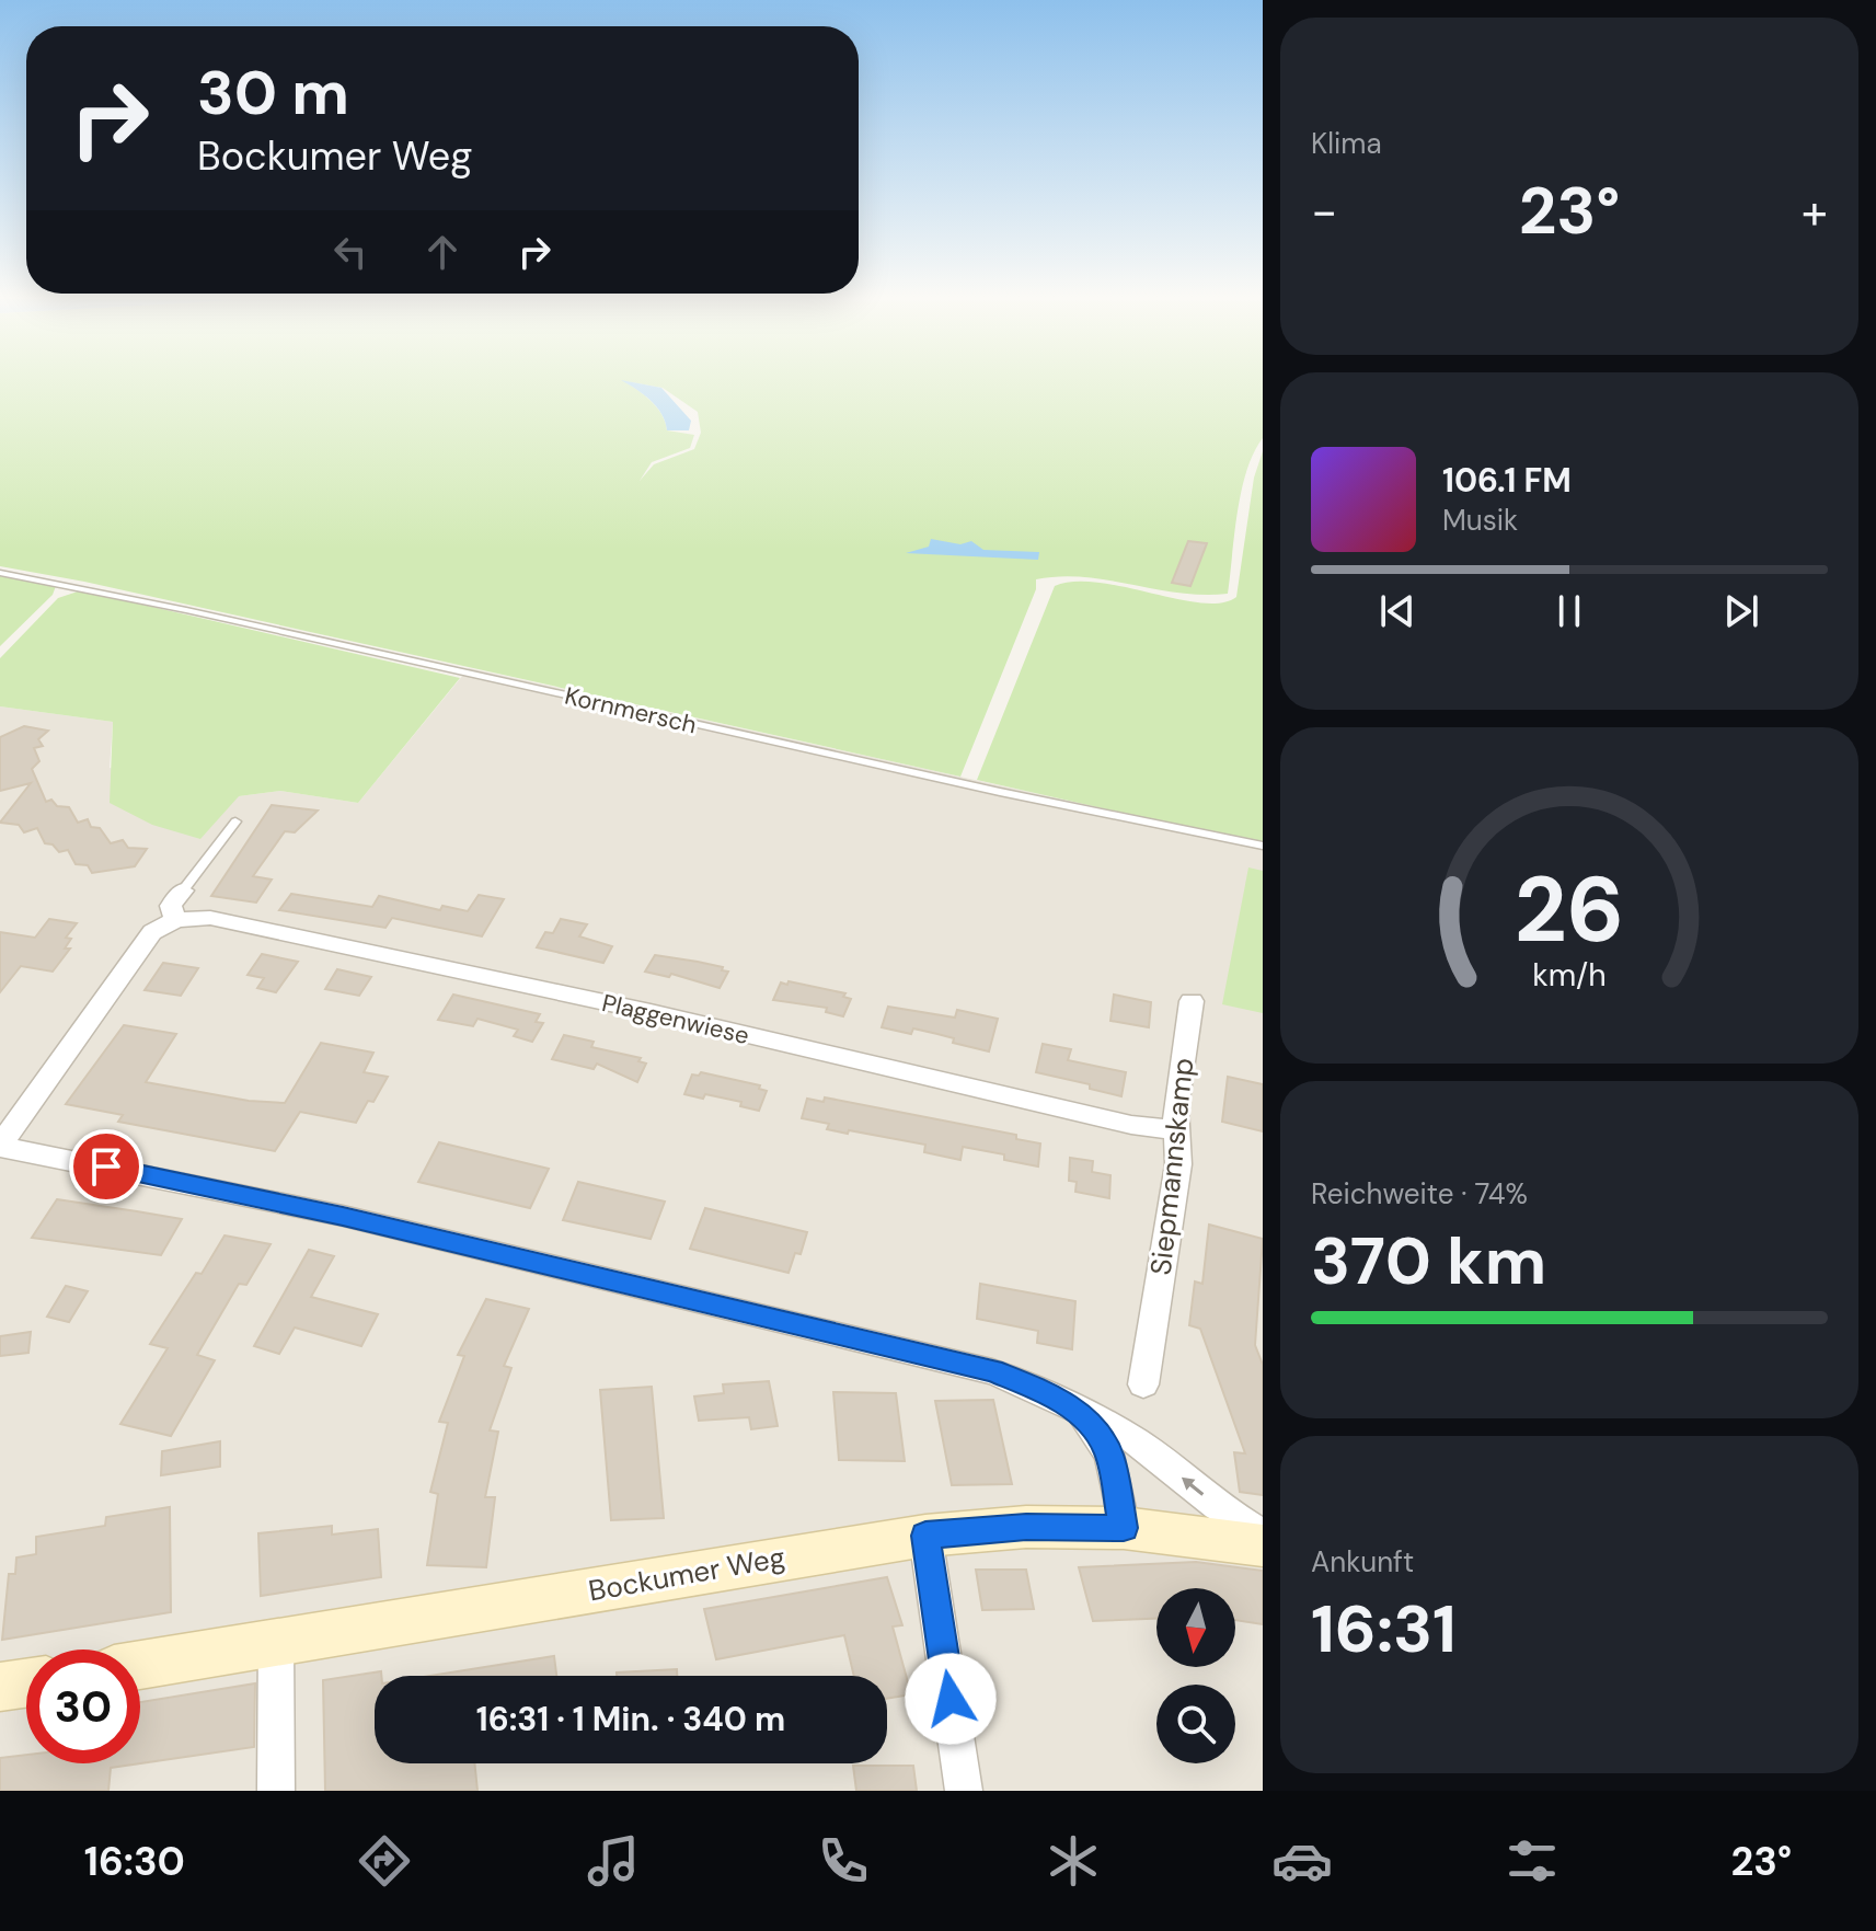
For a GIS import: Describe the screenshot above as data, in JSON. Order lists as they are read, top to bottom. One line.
{"streets":{"main road":["Bockumer Weg"],"street":["Plaggenwiese","Siepmannskamp"],"lane":["Kornmersch"]},"crossings":[["Plaggenwiese","Siepmannskamp"]],"north":"bottom","page":{"tile":["Klima",["Reichweite · 74%","370 km"],["Ankunft","16:31"]],"turn":["30 m","Bockumer Weg"],"heat":["−","23°","+"],"song":["106.1 FM","Musik"],"limit":"30","trip":"16:31 · 1 Min. · 340 m","tabs":["16:30","23°"],"gauge":["26","km/h"]}}
